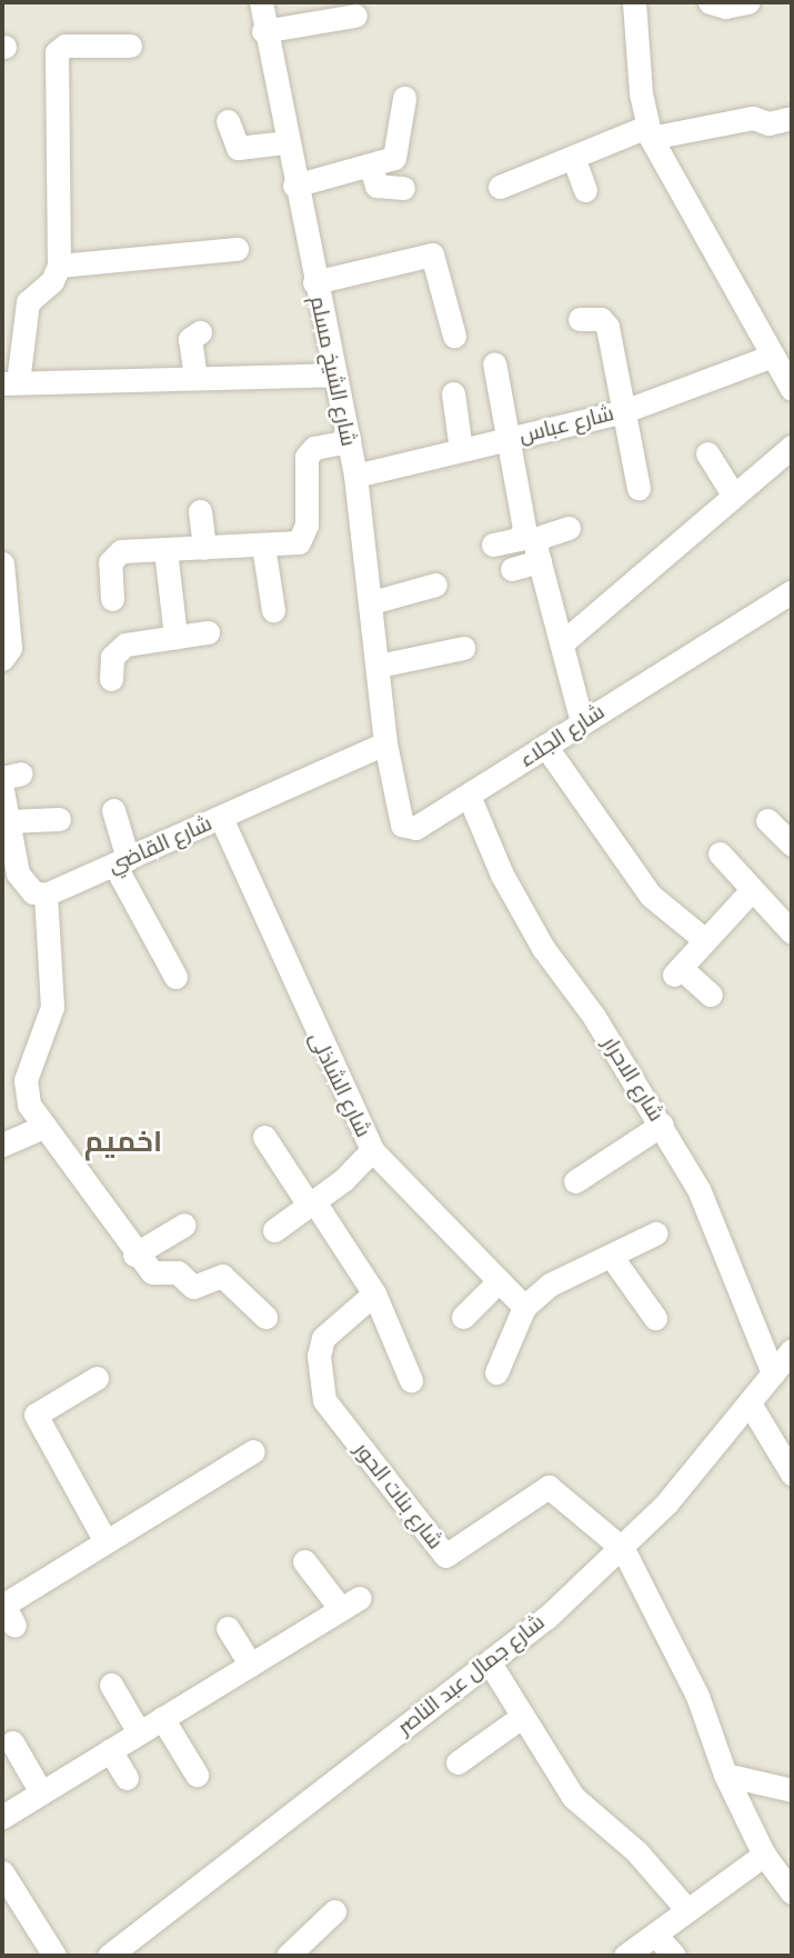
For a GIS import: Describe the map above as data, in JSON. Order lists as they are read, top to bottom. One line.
{"streets":{"street":["شارع الشيخ مسلم","شارع عباس","شارع الجلاء","شارع القاضي","شارع الاحرار","شارع الشاذلى","شارع بنات الحور","شارع جمال عبد الناصر"]},"crossings":[["شارع الشيخ مسلم","شارع عباس"],["شارع الشيخ مسلم","شارع الجلاء"],["شارع الشيخ مسلم","شارع القاضي"],["شارع الجلاء","شارع القاضي"],["شارع الجلاء","شارع الاحرار"],["شارع القاضي","شارع الشاذلى"],["شارع الاحرار","شارع جمال عبد الناصر"],["شارع بنات الحور","شارع جمال عبد الناصر"]],"districts":["اخميم"]}
